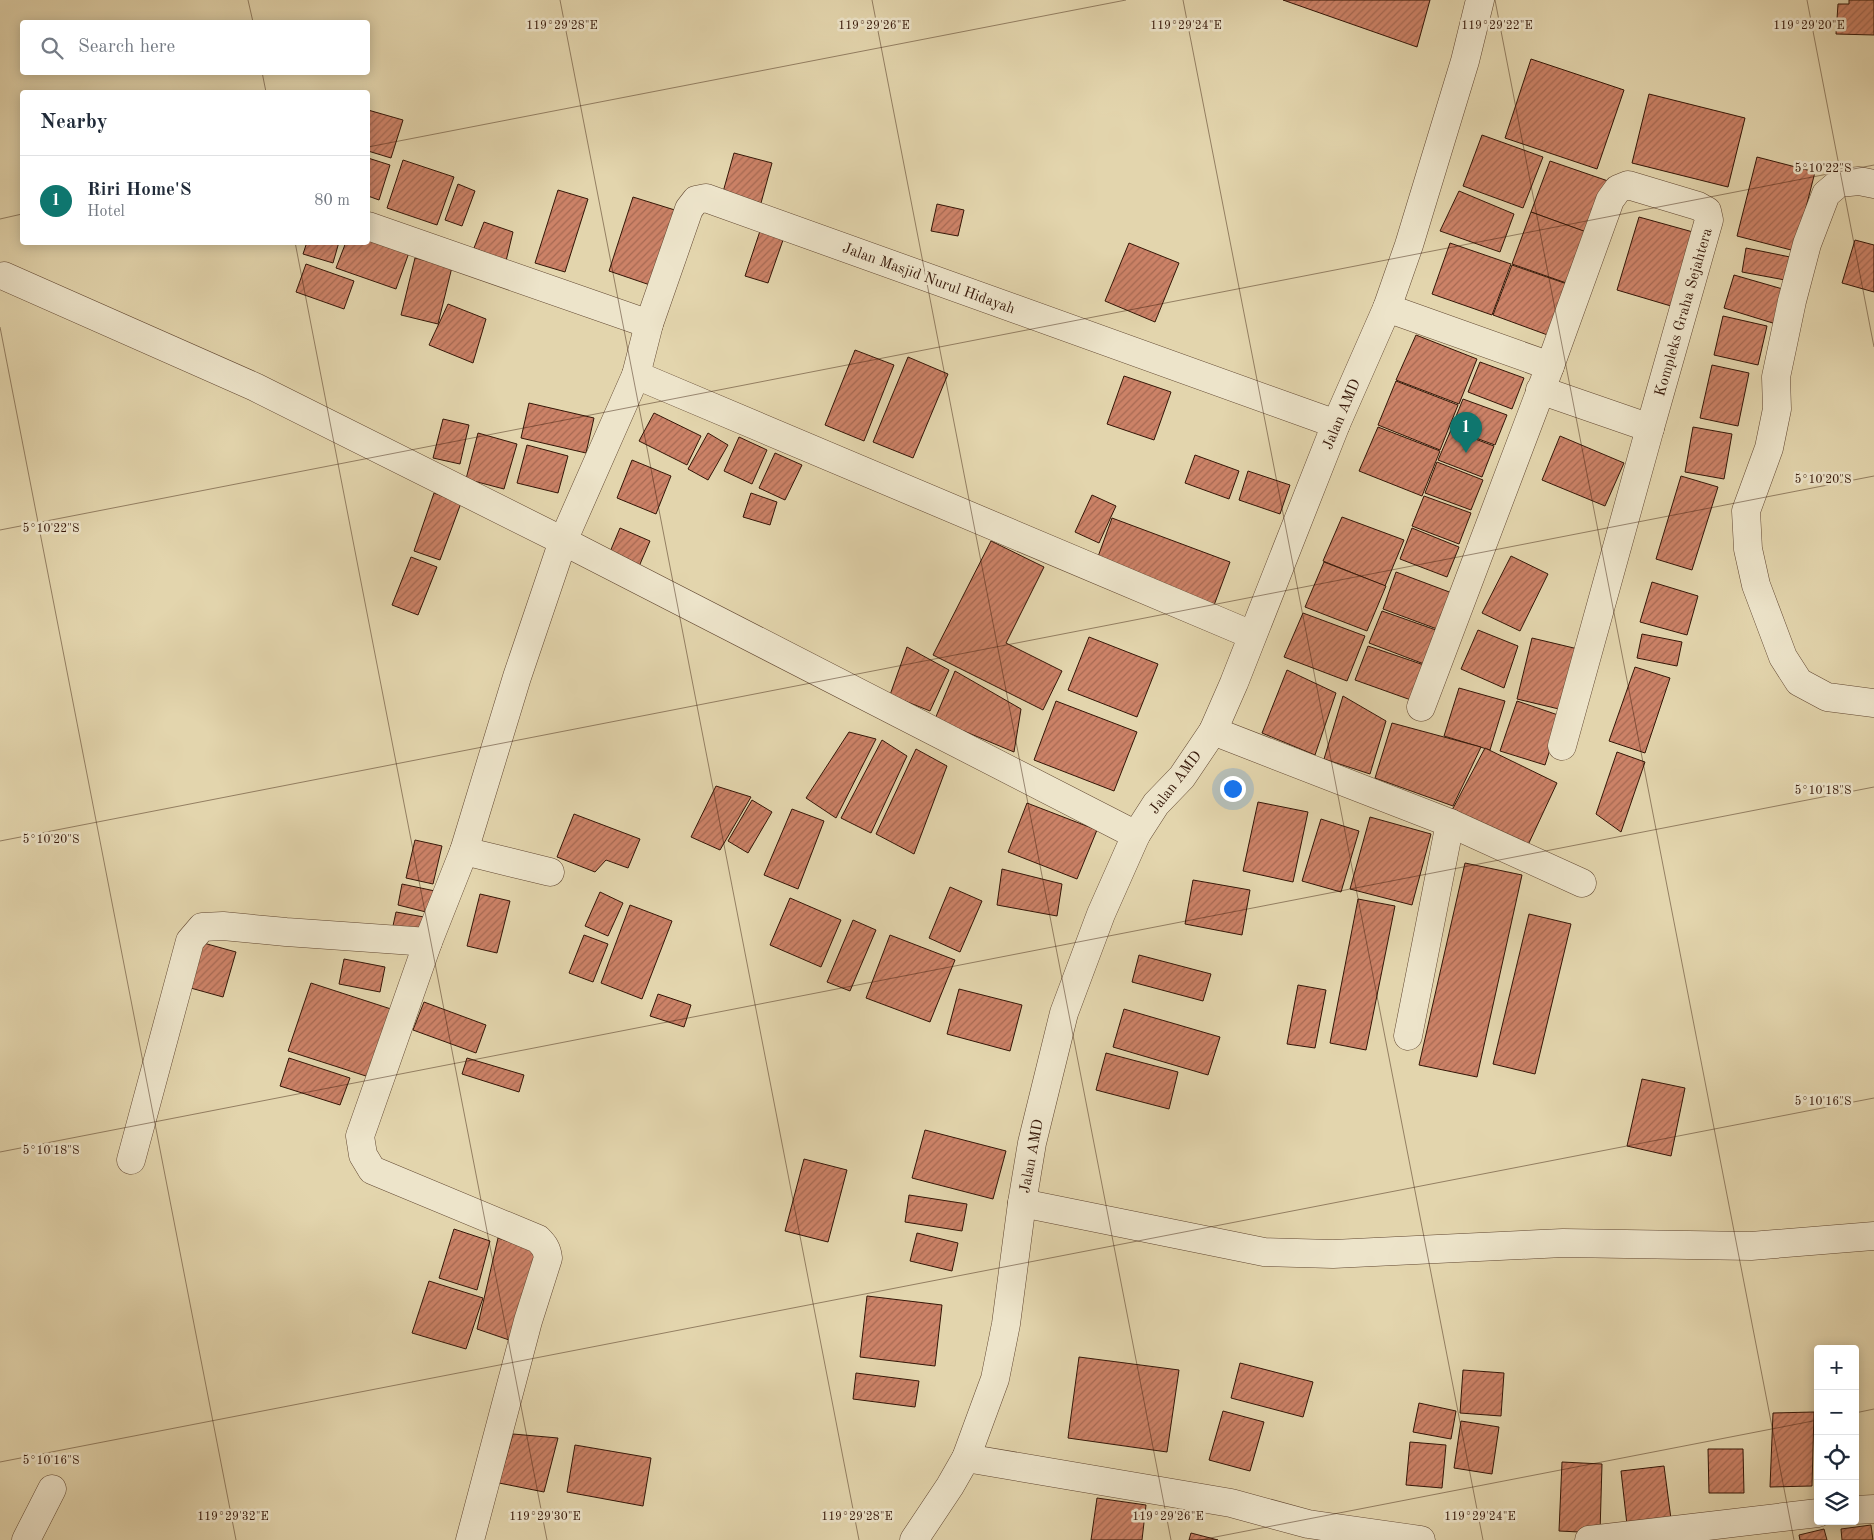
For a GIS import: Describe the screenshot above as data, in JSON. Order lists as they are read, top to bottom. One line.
{"streets":{"street":["Jalan Masjid Nurul Hidayah","Kompleks Graha Sejahtera","Jalan AMD"]},"crossings":[["Jalan Masjid Nurul Hidayah","Jalan AMD"]],"page":{"search":"Search here","heading":"Nearby","list":[{"mark":"1","name":"Riri Home'S","note":"Hotel","value":"80 m"}],"pins":"1","map_buttons":["+","−"]},"coordinates":["119°29'28\"E","119°29'26\"E","119°29'24\"E","119°29'22\"E","119°29'20\"E","5°10'22\"S","5°10'20\"S","5°10'18\"S","5°10'16\"S","119°29'32\"E","119°29'30\"E"]}
